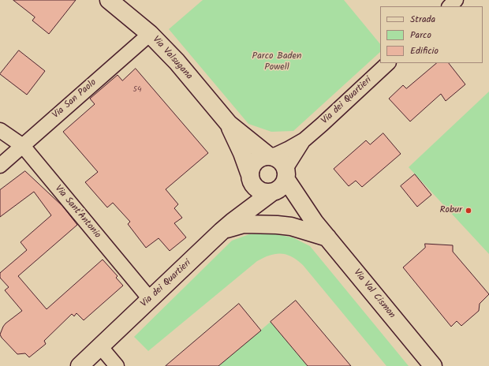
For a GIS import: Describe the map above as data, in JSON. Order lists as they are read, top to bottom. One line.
{"streets":{"main road":["Via Valsugana","Via dei Quartieri","Via Val Cismon"],"street":["Via San Paolo","Via Sant'Antonio"]},"crossings":[["Via Valsugana","Via San Paolo"],["Via Valsugana","Via dei Quartieri"],["Via Valsugana","Via Val Cismon"],["Via San Paolo","Via Sant'Antonio"],["Via dei Quartieri","Via Sant'Antonio"],["Via dei Quartieri","Via Val Cismon"]],"parks":["Parco Baden Powell"],"places":["Robur"],"house_numbers":["54"],"legend":["Strada","Parco","Edificio"]}
